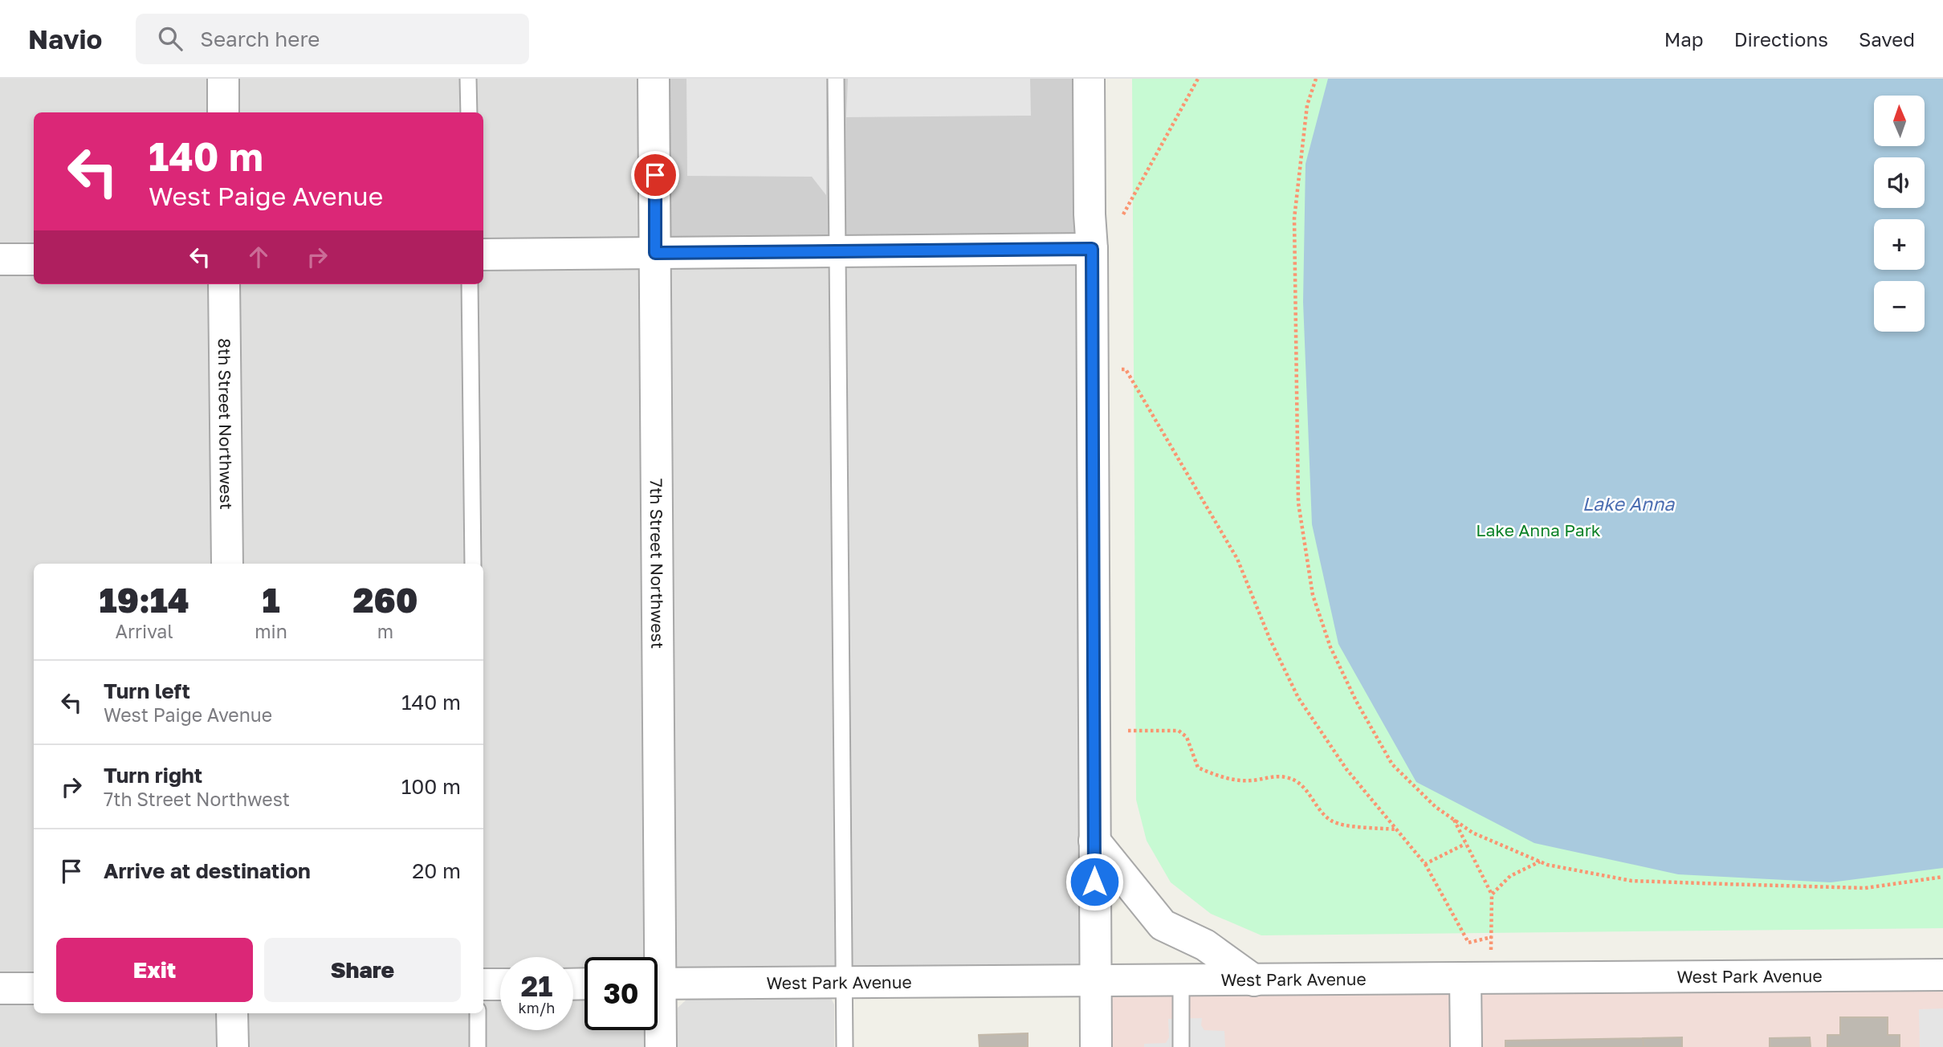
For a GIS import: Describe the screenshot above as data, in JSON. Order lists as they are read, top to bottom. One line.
{"streets":{"street":["8th Street Northwest","7th Street Northwest","West Park Avenue"]},"water":["Lake Anna"],"parks":["Lake Anna Park"],"north":"top","page":{"header":"Navio","search":"Search here","nav":["Map","Directions","Saved"],"map_buttons":["+","−"],"turn":["140 m","West Paige Avenue"],"eta":["19:14","Arrival","1","min","260","m"],"list":[{"name":"Turn left","note":"West Paige Avenue","value":"140 m"},{"name":"Turn right","note":"7th Street Northwest","value":"100 m"},{"name":"Arrive at destination","value":"20 m"}],"buttons":["Exit","Share"],"speed":"21 km/h","limit":"30"}}
